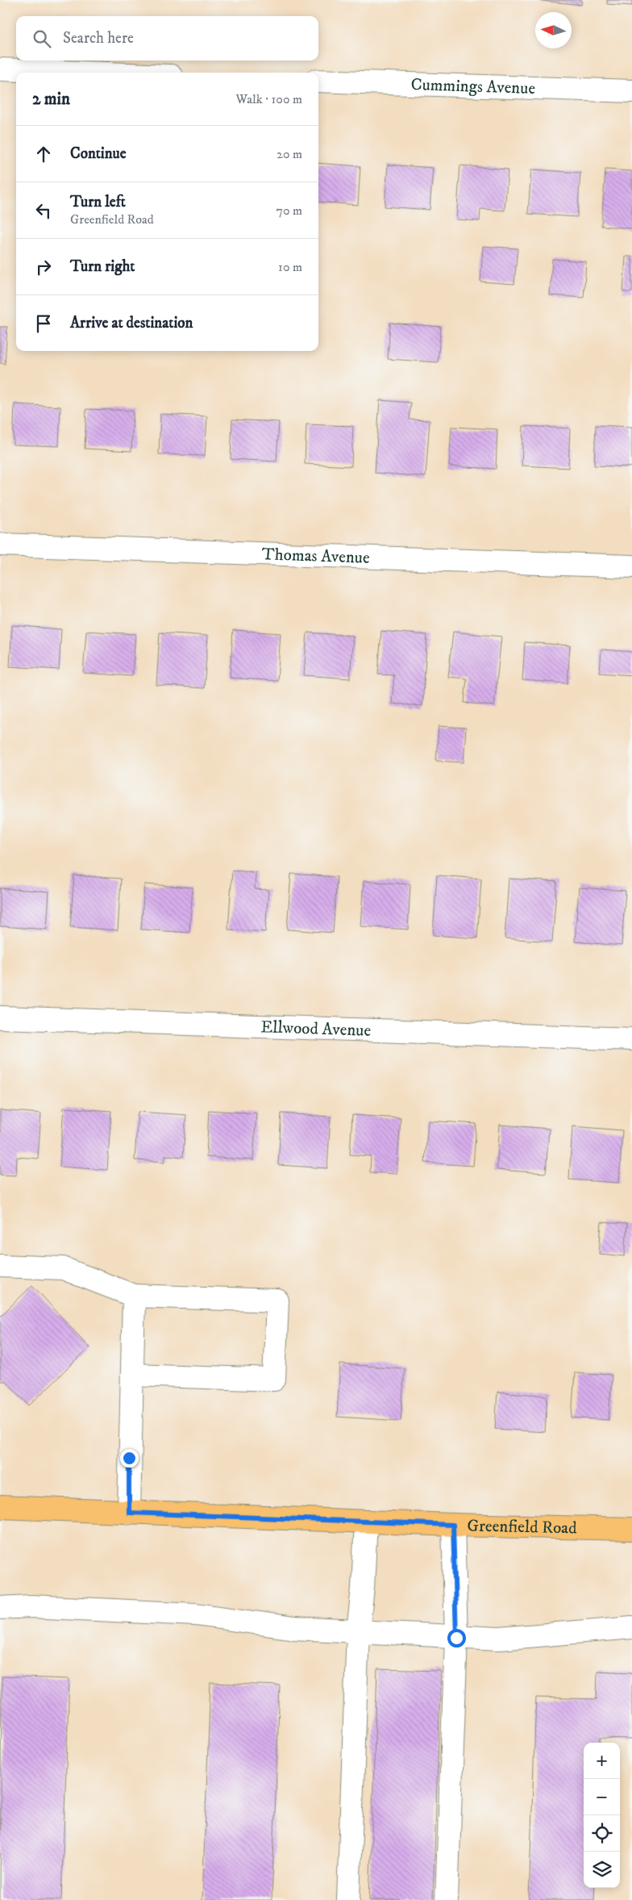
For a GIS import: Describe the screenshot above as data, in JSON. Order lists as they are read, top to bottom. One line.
{"streets":{"main road":["Greenfield Road"],"street":["Cummings Avenue","Thomas Avenue","Ellwood Avenue"]},"north":"left","page":{"search":"Search here","heading":["2 min","Walk · 100 m"],"list":[["Continue","20 m"],["Turn left","Greenfield Road","70 m"],["Turn right","10 m"],"Arrive at destination"],"map_buttons":["+","−"]}}
